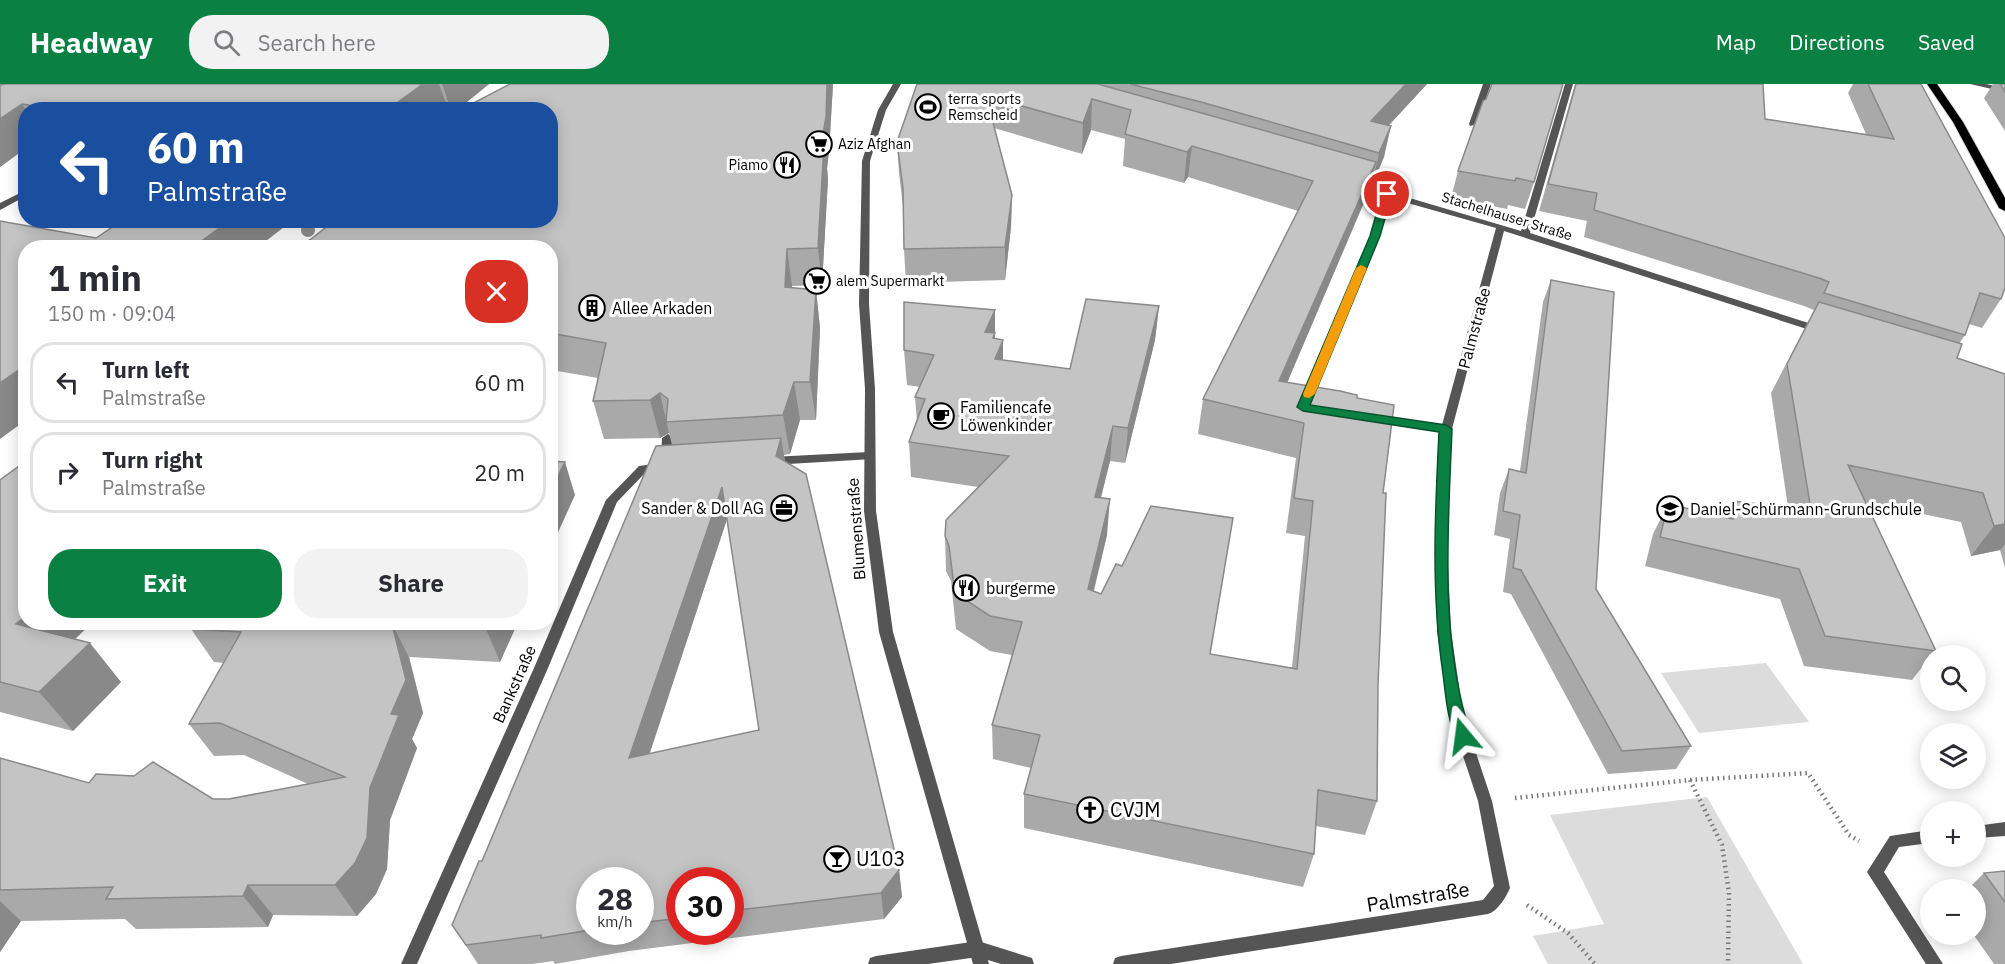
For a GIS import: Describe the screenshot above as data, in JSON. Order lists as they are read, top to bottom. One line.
{"streets":{"street":["Stachelhauser Straße","Palmstraße","Blumenstraße","Bankstraße"]},"crossings":[["Stachelhauser Straße","Palmstraße"]],"places":{"sports":["terra sports Remscheid"],"supermarket":["Aziz Afghan","alem Supermarkt"],"restaurant":["Piamo","burgerme"],"building":["Allee Arkaden"],"cafe":["Familiencafe Löwenkinder"],"office":["Sander & Doll AG"],"school or university":["Daniel-Schürmann-Grundschule"],"church":["CVJM"],"bar":["U103"]},"page":{"header":"Headway","search":"Search here","nav":["Map","Directions","Saved"],"turn":["60 m","Palmstraße"],"heading":["1 min","150 m · 09:04"],"list":[{"name":"Turn left","note":"Palmstraße","value":"60 m"},{"name":"Turn right","note":"Palmstraße","value":"20 m"}],"buttons":["Exit","Share"],"map_buttons":["+","−"],"speed":"28 km/h","limit":"30"}}
